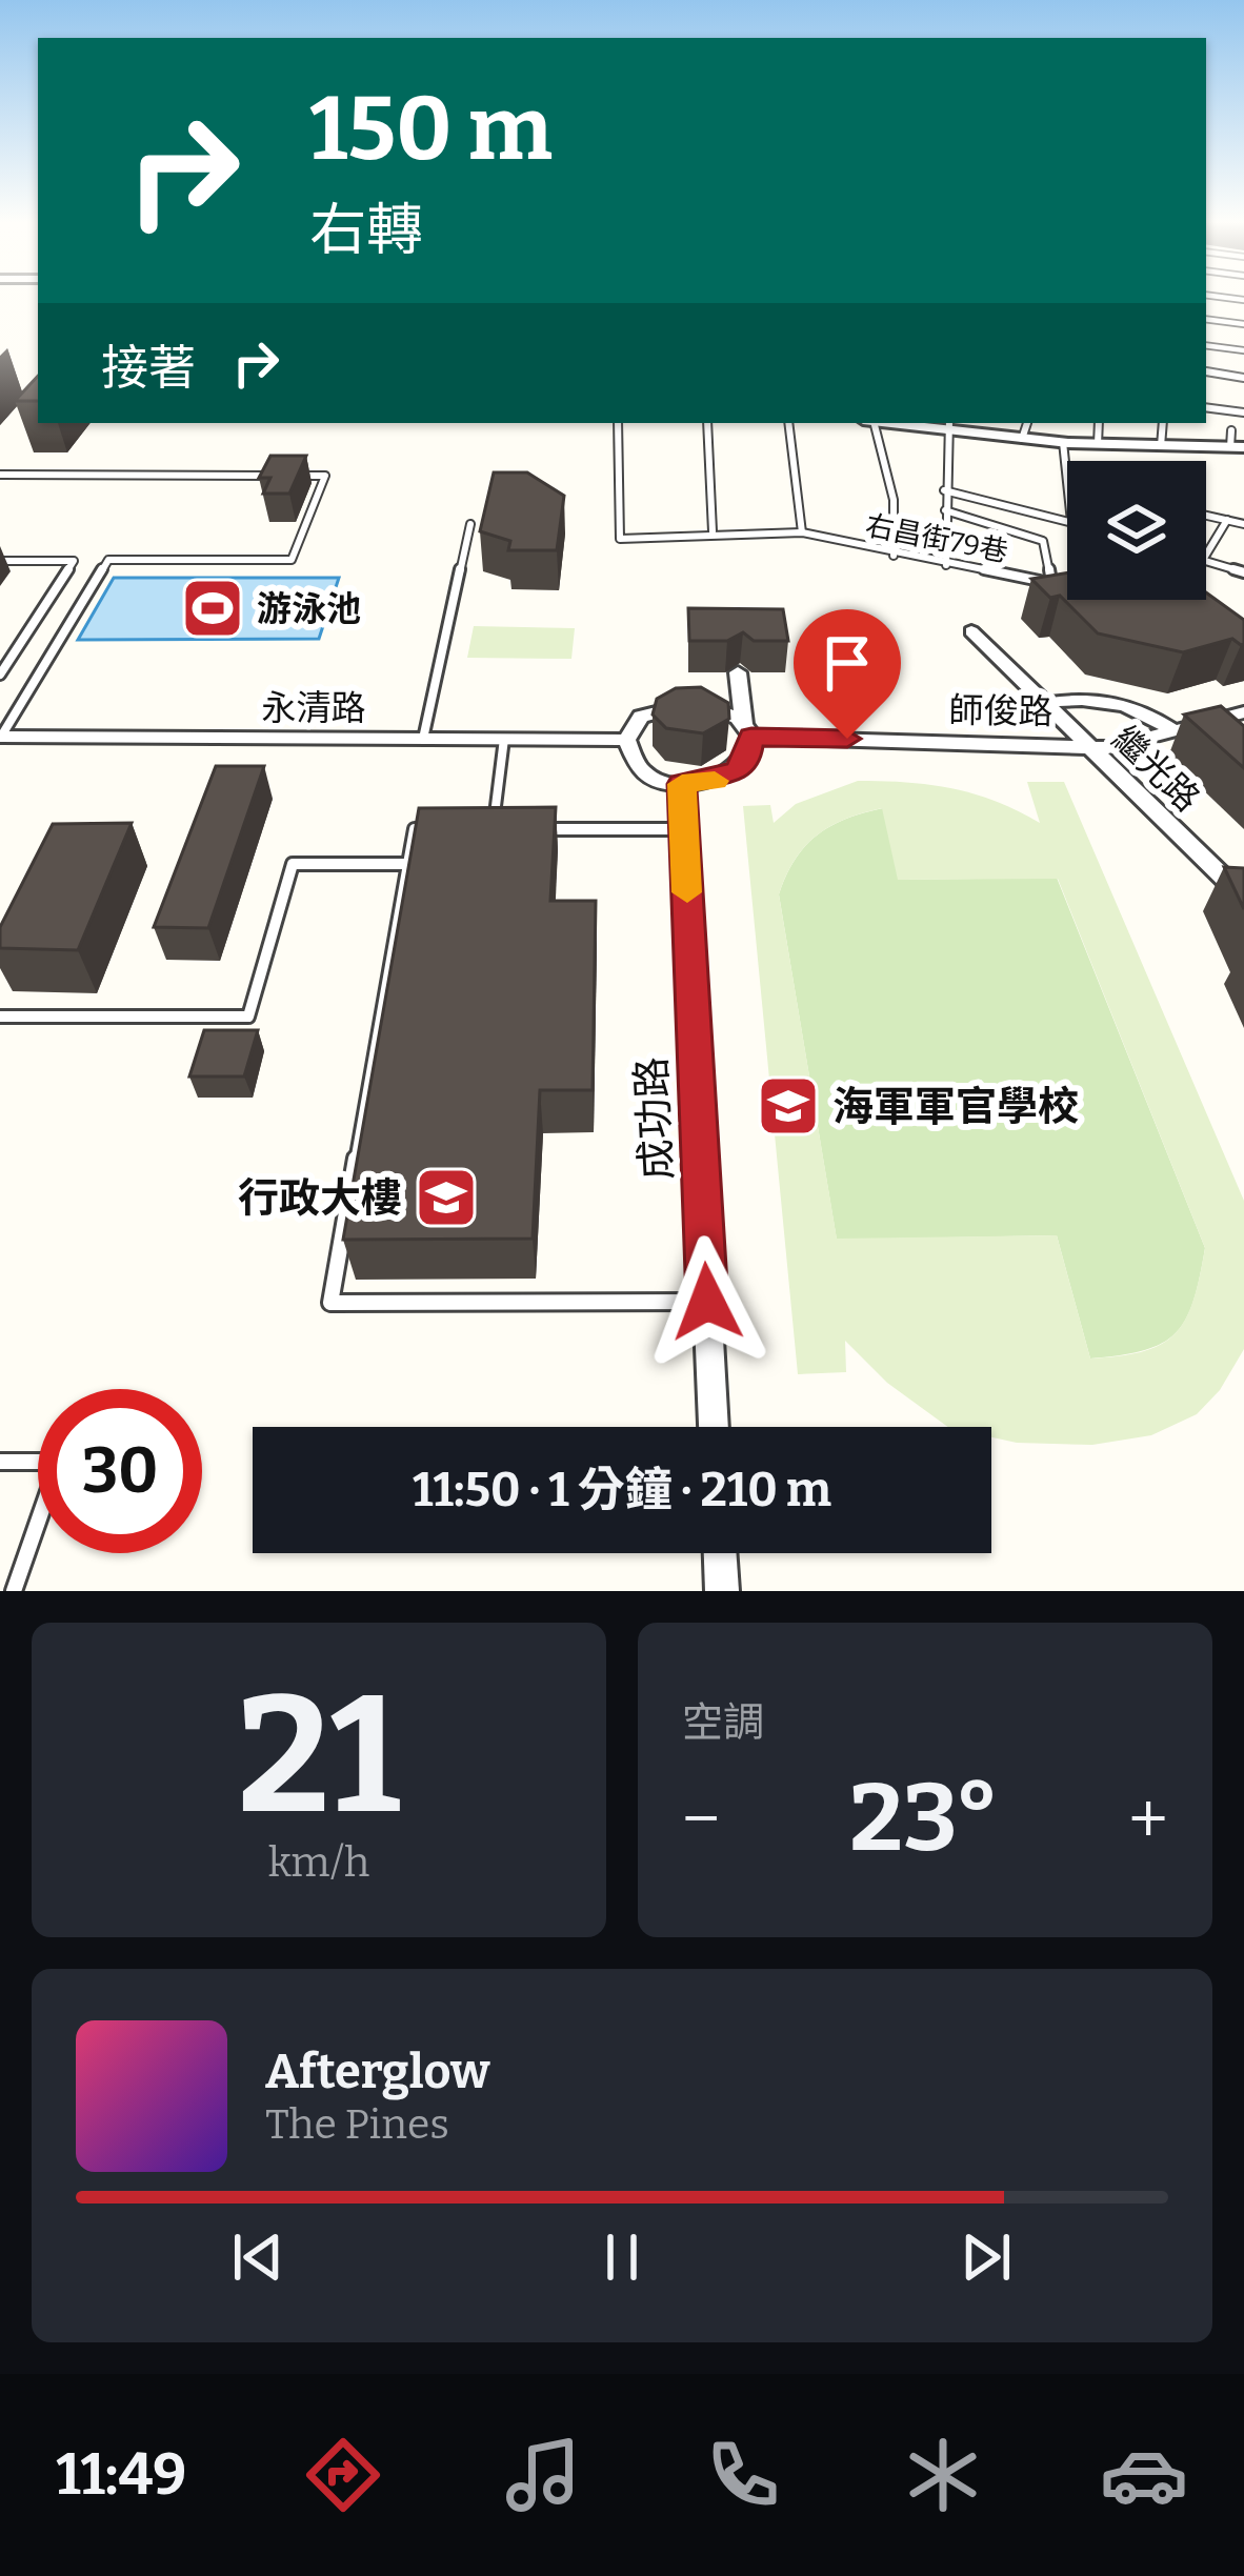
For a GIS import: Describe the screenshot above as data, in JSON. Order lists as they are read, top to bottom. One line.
{"streets":{"street":["永清路","師俊路","繼光路","成功路"],"lane":["右昌街79巷"]},"crossings":[["永清路","師俊路"],["永清路","成功路"],["師俊路","繼光路"],["師俊路","成功路"]],"places":{"sports":["游泳池"],"school or university":["海軍軍官學校","行政大樓"]},"page":{"turn":["150 m","右轉"],"then":"接著","limit":"30","trip":"11:50 · 1 分鐘 · 210 m","tile":[["21","km/h"],"空調"],"heat":["−","23°","+"],"song":["Afterglow","The Pines"],"tabs":"11:49"}}
